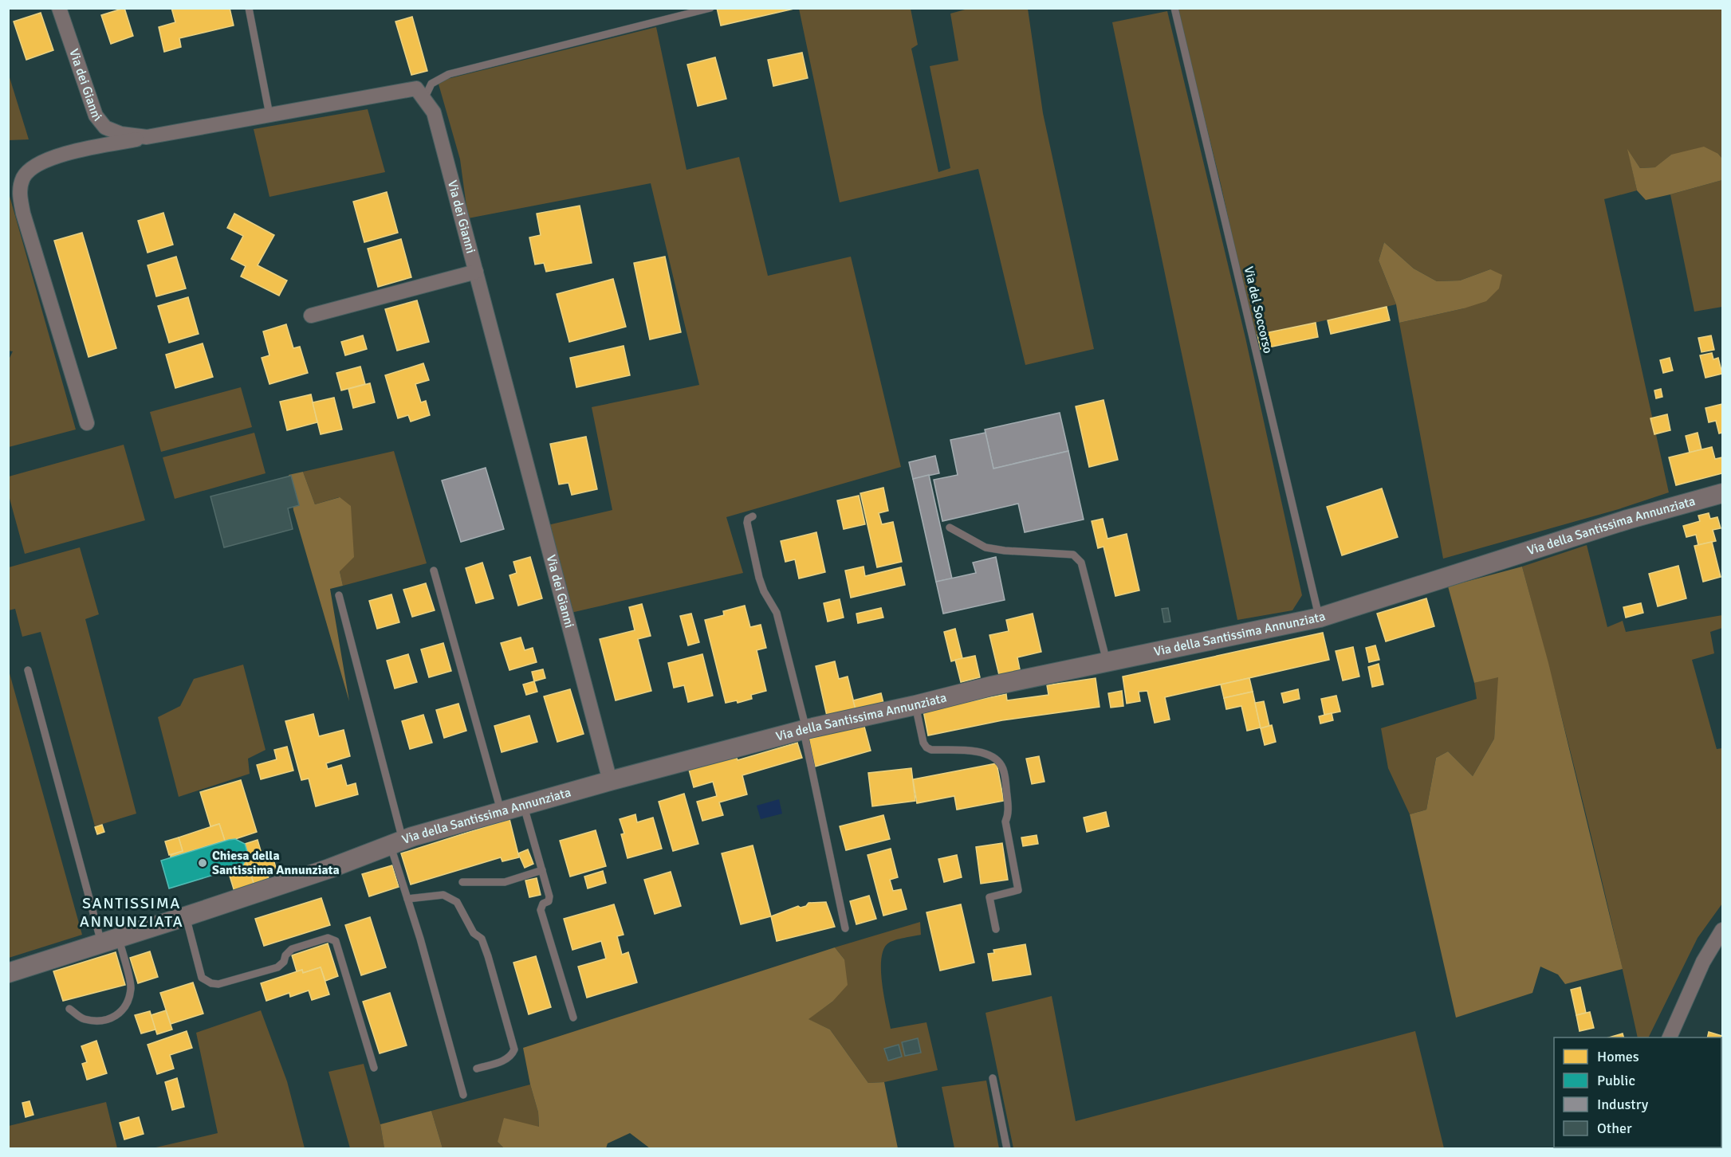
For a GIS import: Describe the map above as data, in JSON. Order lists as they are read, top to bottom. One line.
{"streets":{"street":["Via dei Gianni","Via della Santissima Annunziata"],"lane":["Via del Soccorso"]},"crossings":[["Via dei Gianni","Via della Santissima Annunziata"],["Via del Soccorso","Via della Santissima Annunziata"]],"districts":["SANTISSIMA ANNUNZIATA"],"places":["Chiesa della Santissima Annunziata"],"legend":["Homes","Public","Industry","Other"]}
